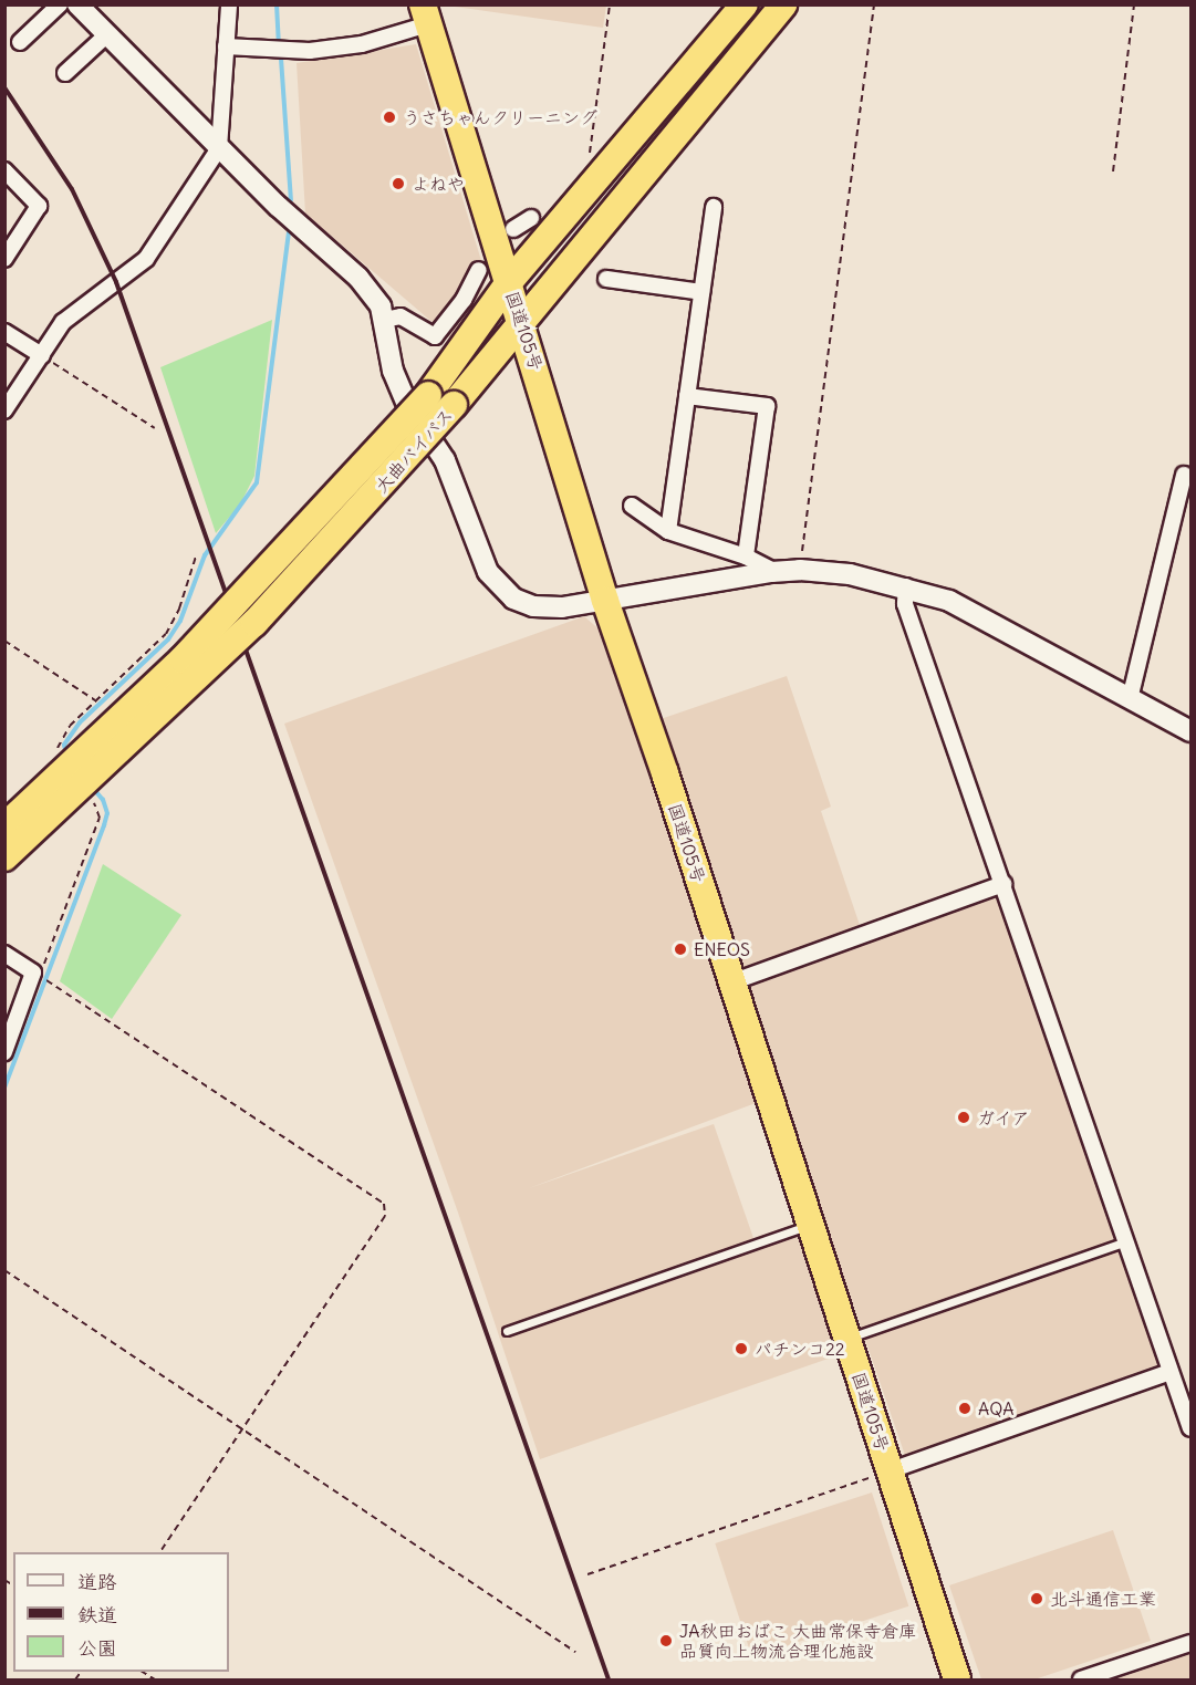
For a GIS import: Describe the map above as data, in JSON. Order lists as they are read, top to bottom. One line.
{"streets":{"highway":["国道105号","大曲バイパス"]},"crossings":[["国道105号","大曲バイパス"]],"places":["うさちゃんクリーニング","よねや","ENEOS","ガイア","パチンコ22","AQA","北斗通信工業","JA秋田おばこ 大曲常保寺倉庫 品質向上物流合理化施設"],"legend":["道路","鉄道","公園"]}
